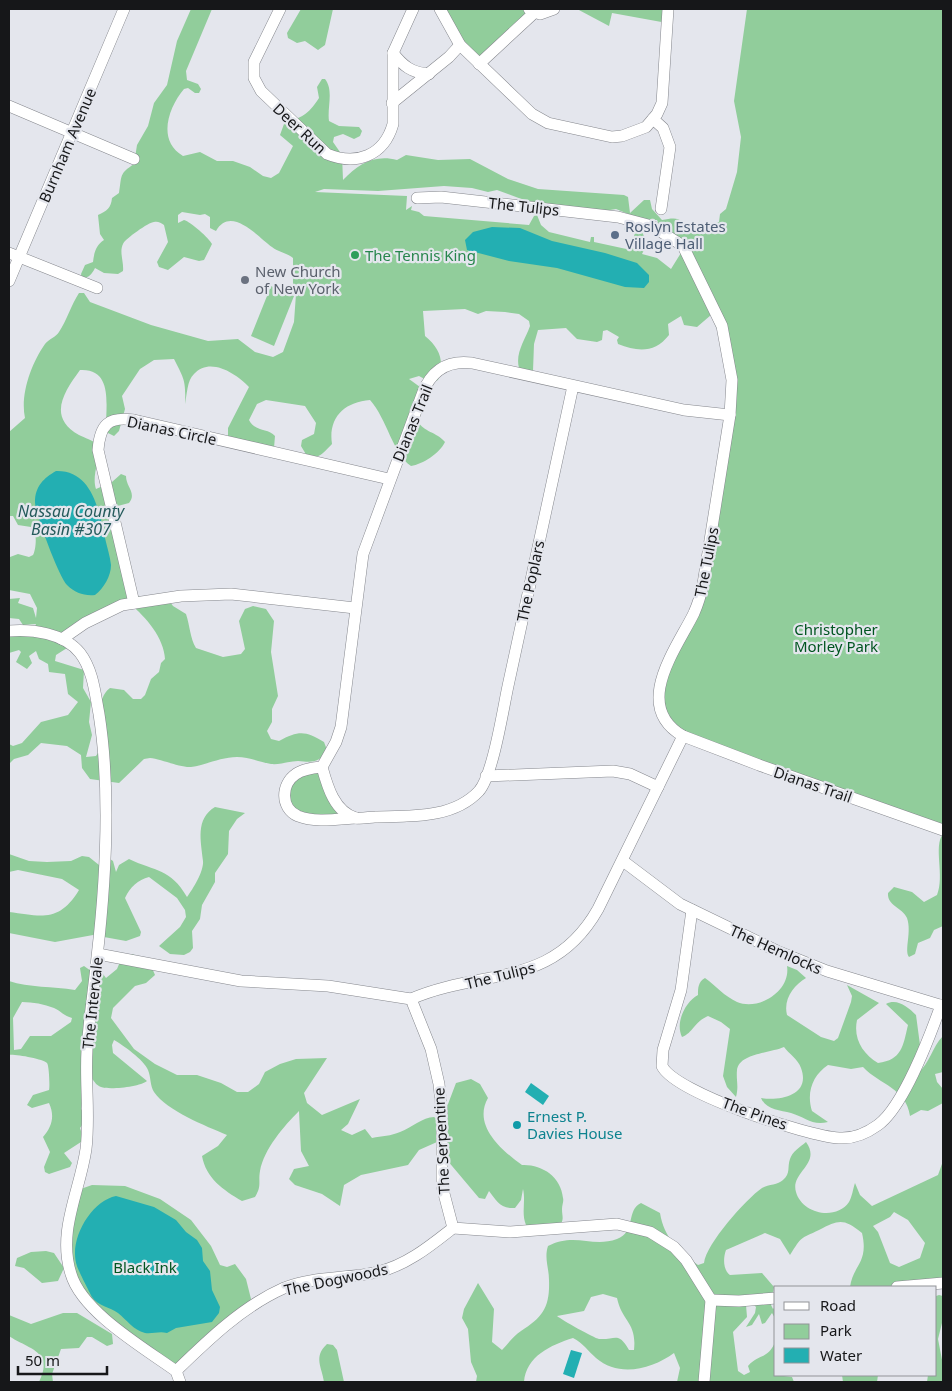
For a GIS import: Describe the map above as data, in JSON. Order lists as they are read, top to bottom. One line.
{"streets":{"street":["Deer Run","Burnham Avenue","The Tulips","Dianas Trail","Dianas Circle","The Poplars","The Hemlocks","The Intervale","The Pines","The Serpentine","The Dogwoods"]},"crossings":[["The Tulips","Dianas Trail"],["The Tulips","The Hemlocks"],["The Tulips","The Serpentine"],["Dianas Trail","Dianas Circle"],["Dianas Trail","The Poplars"],["The Hemlocks","The Pines"],["The Intervale","The Dogwoods"],["The Serpentine","The Dogwoods"]],"water":["Nassau County Basin #307"],"parks":["Christopher Morley Park","Black Ink"],"places":["Roslyn Estates Village Hall","The Tennis King","New Church of New York","Ernest P. Davies House"],"legend":["Road","Park","Water"],"scale_bar":"50 m"}
